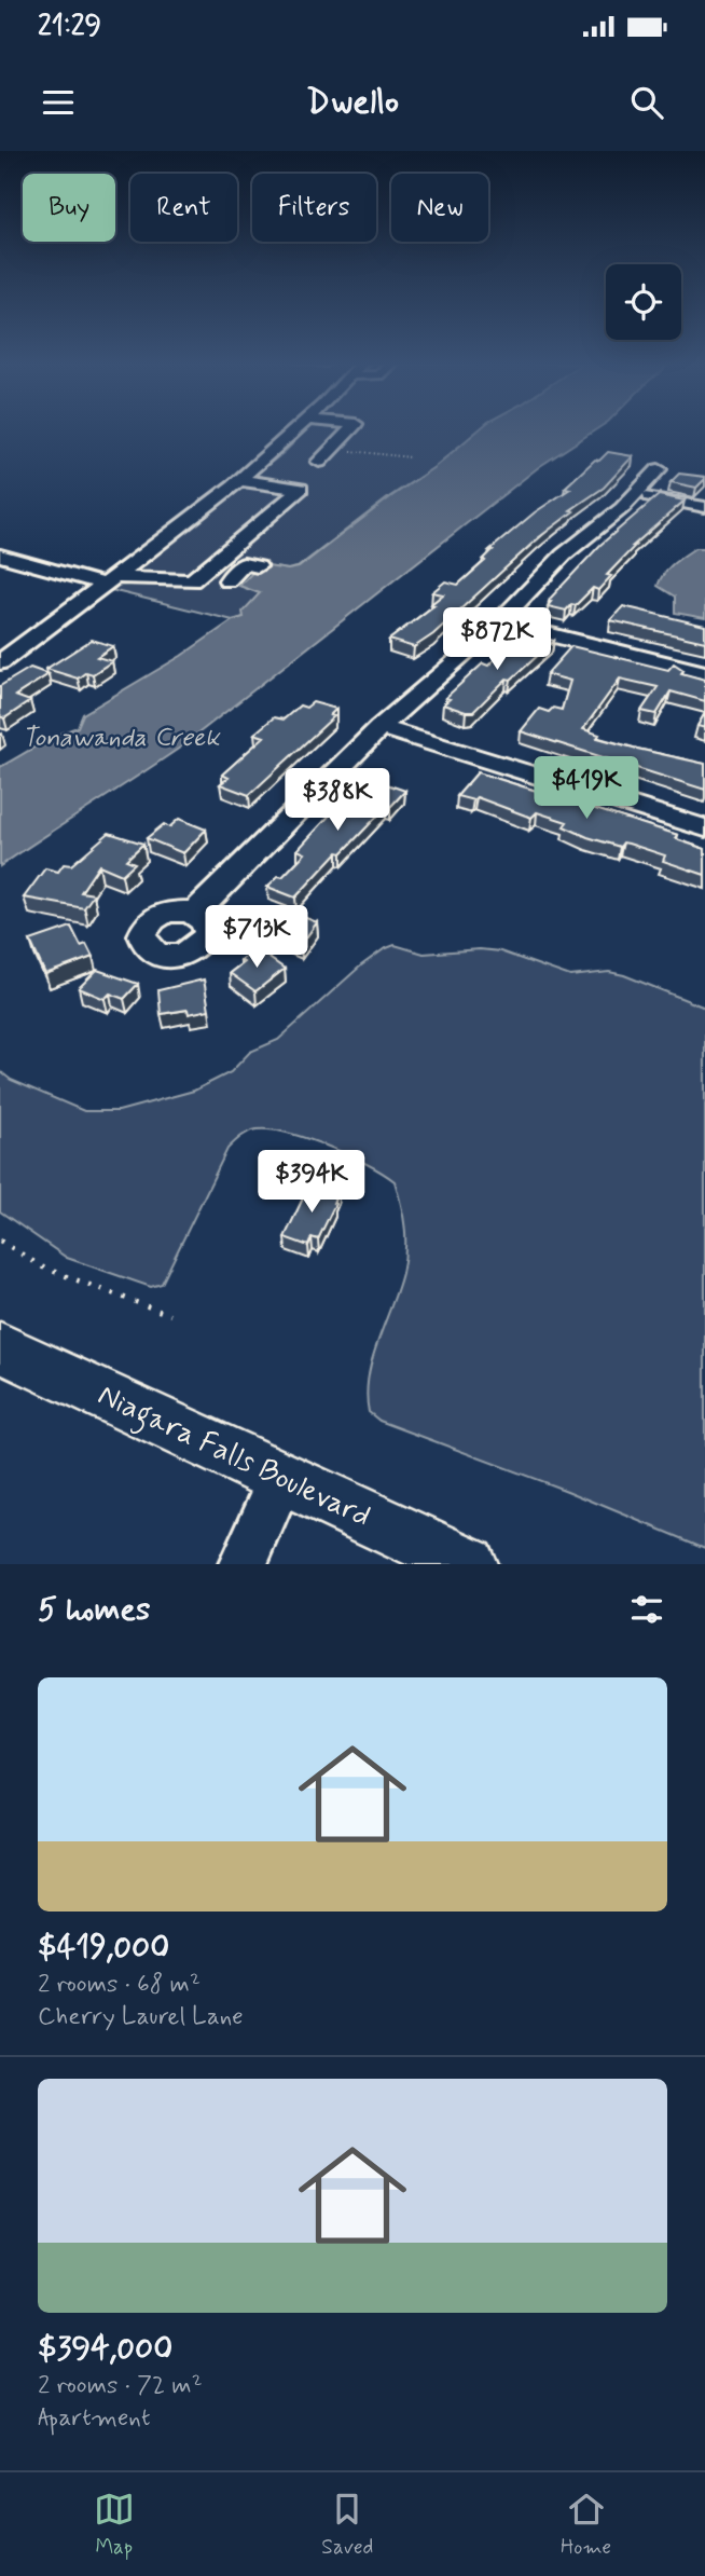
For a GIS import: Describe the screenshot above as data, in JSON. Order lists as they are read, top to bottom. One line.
{"streets":{"main road":["Niagara Falls Boulevard"]},"water":["Tonawanda Creek"],"page":{"status":"21:29","header":"Dwello","chip":["Buy","Rent","Filters","New"],"price":["$872K","$419K","$388K","$713K","$394K"],"heading":"5 homes","list":[{"name":"$419,000","note":"2 rooms · 68 m² · Cherry Laurel Lane"},{"name":"$394,000","note":"2 rooms · 72 m² · Apartment"}],"tabs":["Map","Saved","Home"]}}
